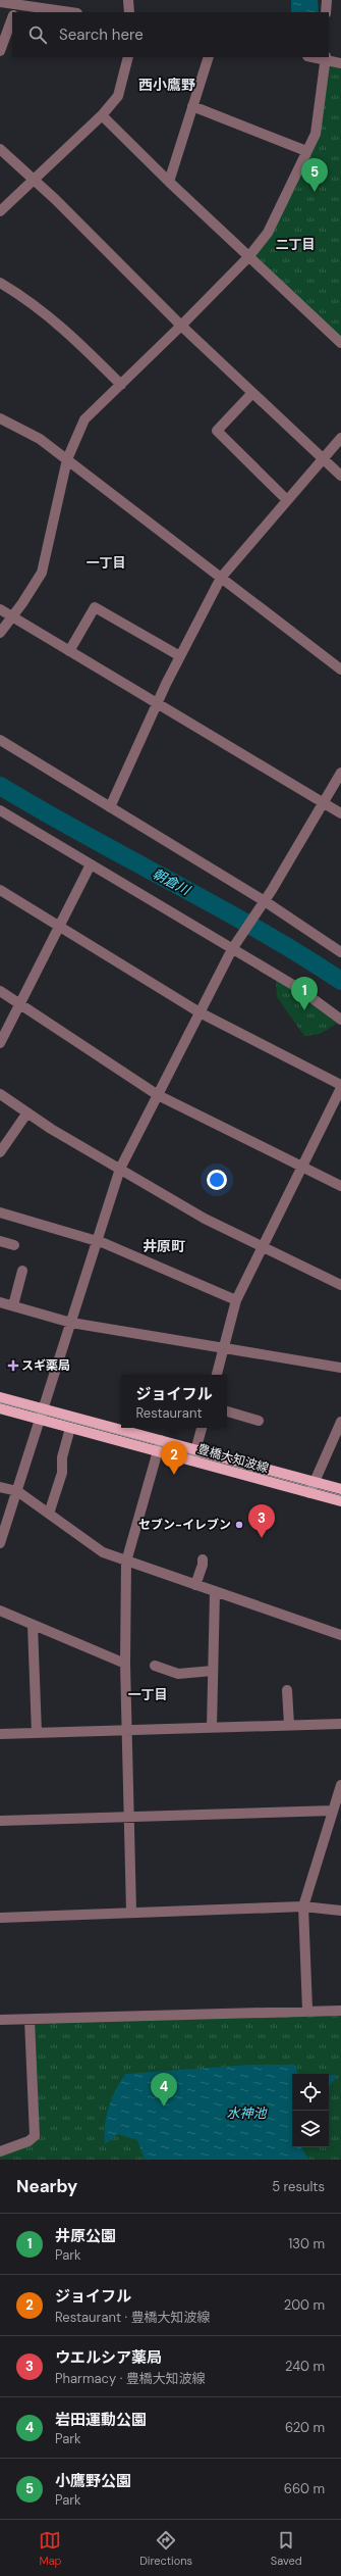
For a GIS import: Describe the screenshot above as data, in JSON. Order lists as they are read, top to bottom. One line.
{"streets":{"main road":["豊橋大知波線"]},"districts":["西小鷹野","二丁目","一丁目","井原町","一丁目"],"water":["朝倉川","水神池"],"places":{"health":["スギ薬局"],"other":["セブン-イレブン"]},"page":{"search":"Search here","pins":["5","1","2","3","4"],"popup":["ジョイフル","Restaurant"],"heading":["Nearby","5 results"],"list":[{"mark":"1","name":"井原公園","note":"Park","value":"130 m"},{"mark":"2","name":"ジョイフル","note":"Restaurant · 豊橋大知波線","value":"200 m"},{"mark":"3","name":"ウエルシア薬局","note":"Pharmacy · 豊橋大知波線","value":"240 m"},{"mark":"4","name":"岩田運動公園","note":"Park","value":"620 m"},{"mark":"5","name":"小鷹野公園","note":"Park","value":"660 m"}],"nav":["Map","Directions","Saved"]}}
